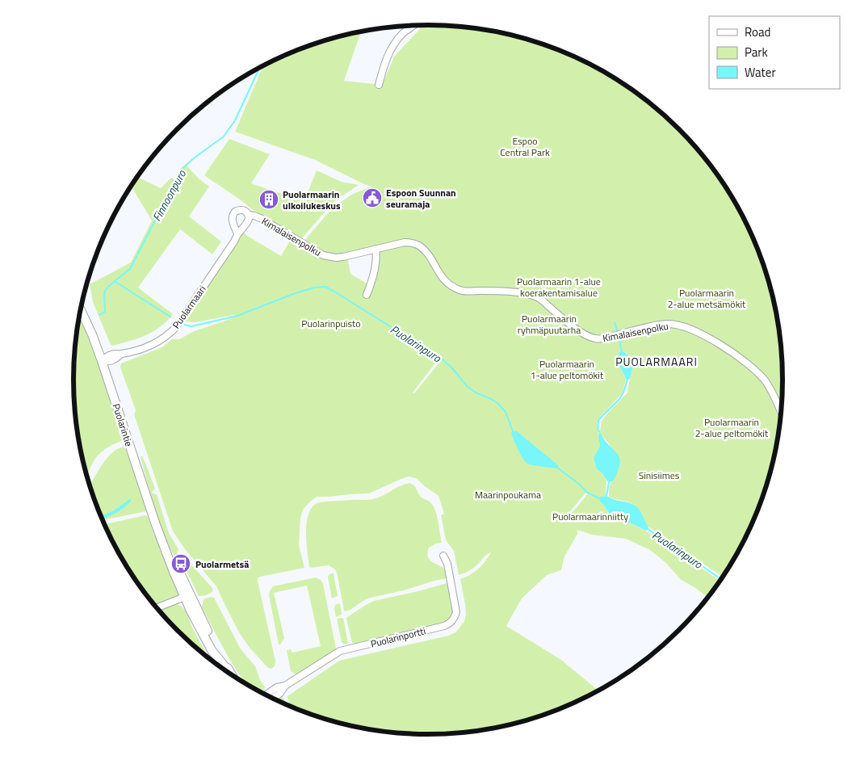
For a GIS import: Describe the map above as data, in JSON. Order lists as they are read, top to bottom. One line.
{"streets":{"main road":["Puolarintie"],"street":["Kimalaisenpolku","Puolarmaari","Puolarinportti"]},"crossings":[["Kimalaisenpolku","Puolarmaari"],["Puolarmaari","Puolarintie"]],"districts":["PUOLARMAARI"],"water":["Finnoonpuro","Puolarinpuro"],"parks":["Espoo Central Park","Puolarmaarin 1-alue koerakentamisalue","Puolarmaarin 2-alue metsämökit","Puolarmaarin ryhmäpuutarha","Puolarinpuisto","Puolarmaarin 1-alue peltomökit","Puolarmaarin 2-alue peltomökit","Sinisiimes","Maarinpoukama","Puolarmaarinniitty"],"places":{"public building":["Espoon Suunnan seuramaja"],"building":["Puolarmaarin ulkoilukeskus"],"bus stop":["Puolarmetsä"]},"legend":["Road","Park","Water"]}
